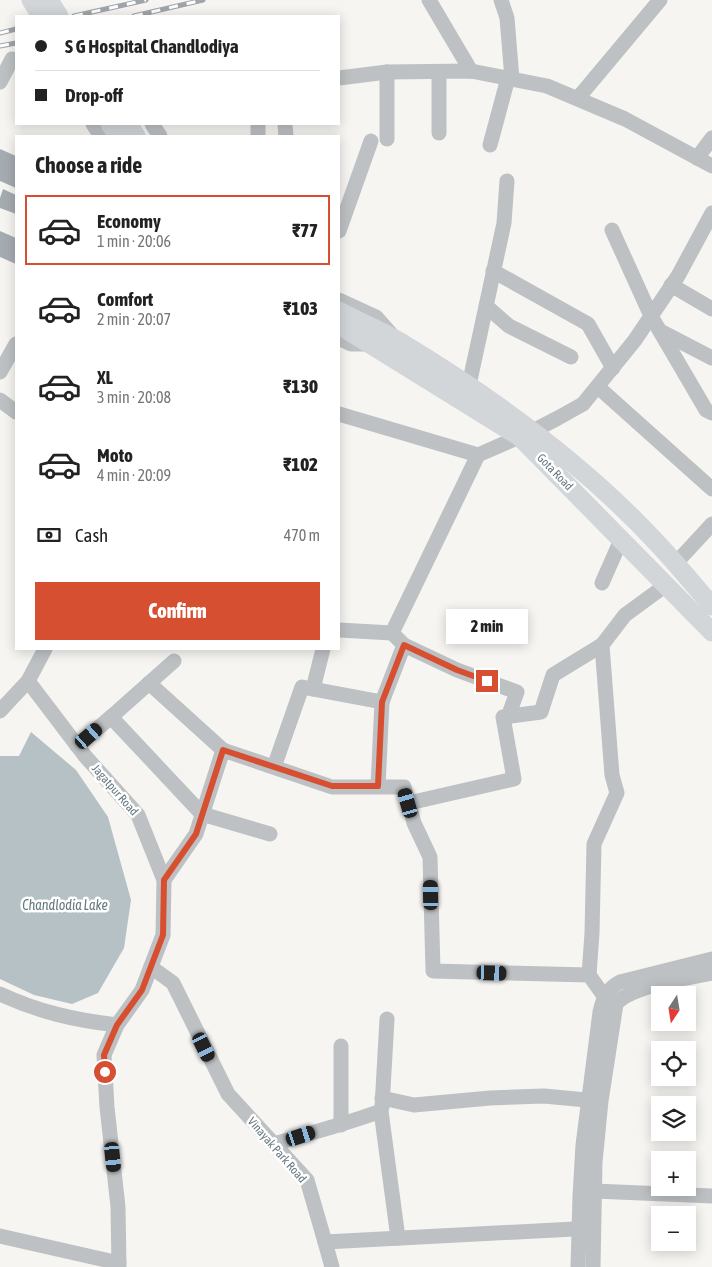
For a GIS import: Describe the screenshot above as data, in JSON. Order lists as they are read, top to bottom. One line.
{"streets":{"main road":["Gota Road"],"street":["Jagatpur Road","Vinayak Park Road"]},"crossings":[["Jagatpur Road","Vinayak Park Road"]],"water":["Chandlodia Lake"],"north":"bottom","page":{"banner":["S G Hospital Chandlodiya","Drop-off"],"heading":"Choose a ride","list":[{"name":"Economy","note":"1 min · 20:06","value":"₹77"},{"name":"Comfort","note":"2 min · 20:07","value":"₹103"},{"name":"XL","note":"3 min · 20:08","value":"₹130"},{"name":"Moto","note":"4 min · 20:09","value":"₹102"}],"pay":["Cash","470 m"],"buttons":"Confirm","bubble":"2 min","map_buttons":["+","−"]}}
